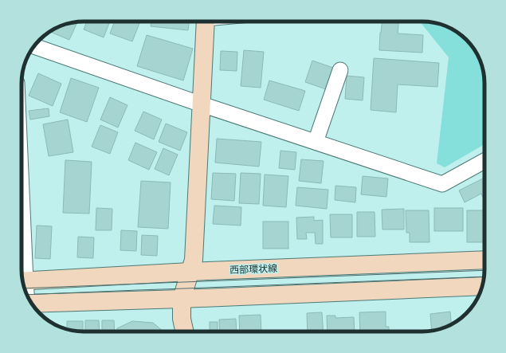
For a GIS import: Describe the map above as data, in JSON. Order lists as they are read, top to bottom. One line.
{"streets":{"street":["西部環状線"]}}
